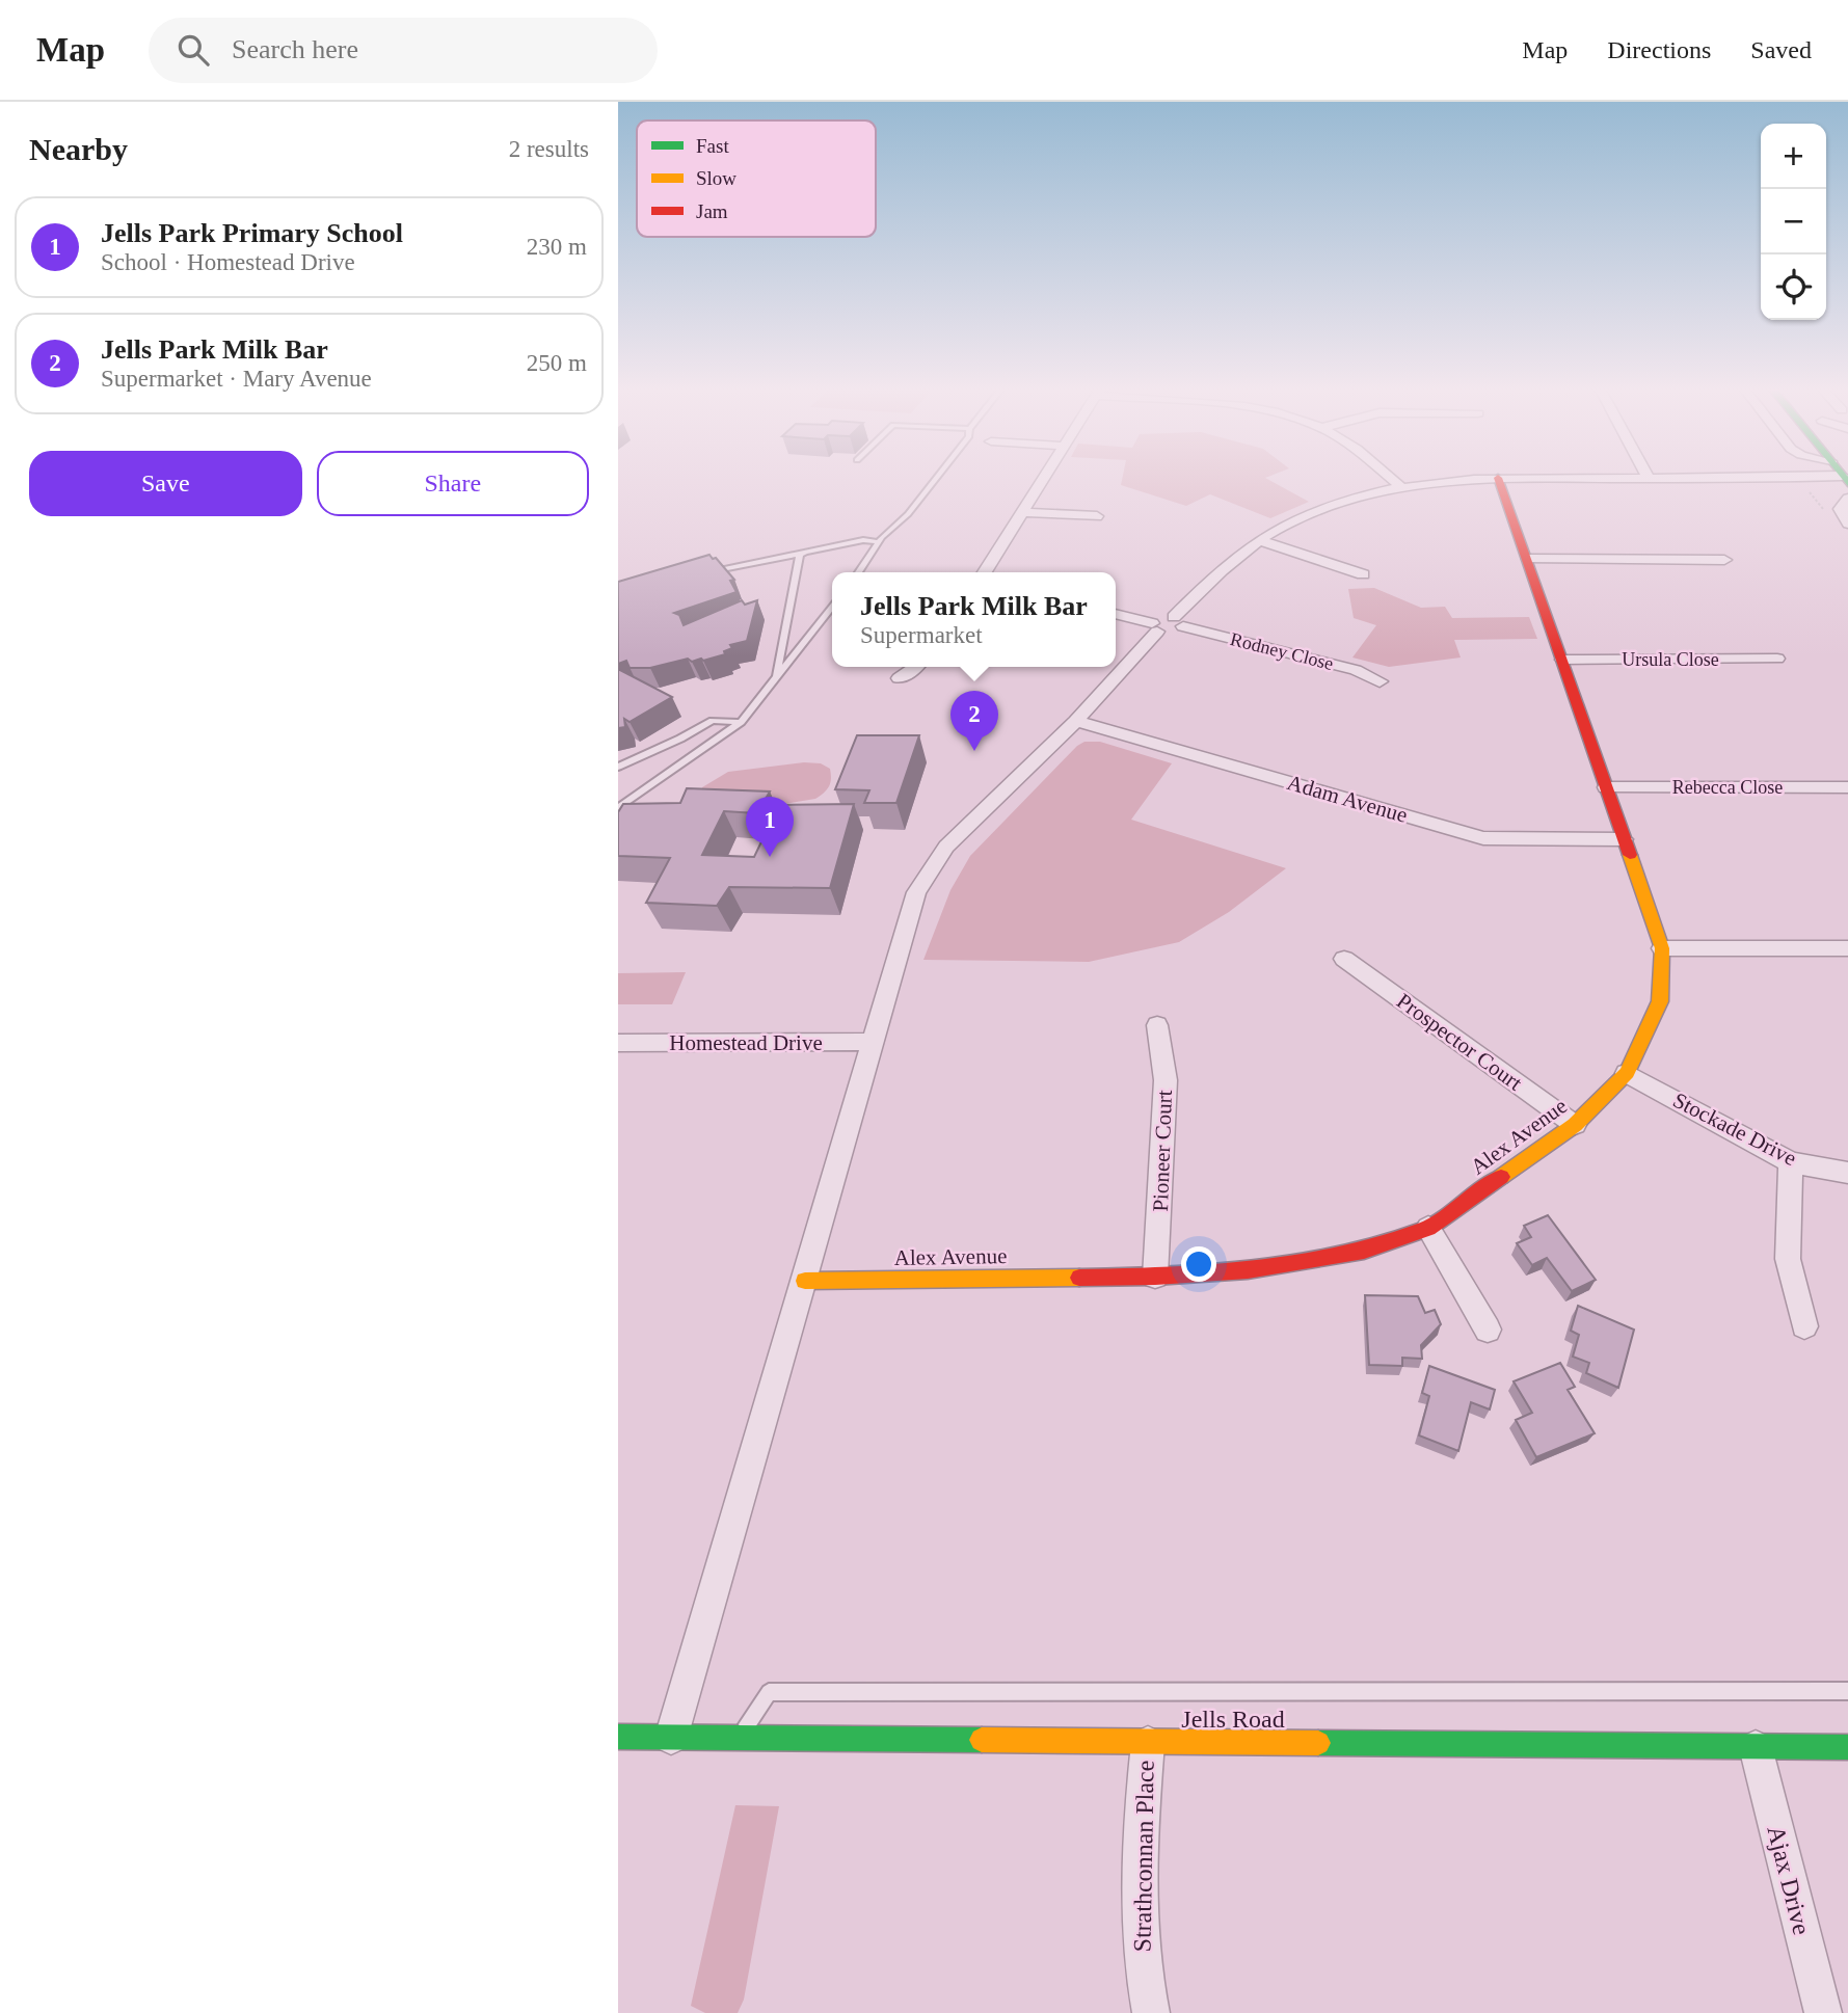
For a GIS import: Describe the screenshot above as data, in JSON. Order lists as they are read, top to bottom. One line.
{"streets":{"street":["Rodney Close","Ursula Close","Rebecca Close","Adam Avenue","Prospector Court","Homestead Drive","Stockade Drive","Alex Avenue","Pioneer Court","Jells Road","Strathconnan Place","Ajax Drive"]},"crossings":[["Ursula Close","Alex Avenue"],["Rebecca Close","Alex Avenue"],["Adam Avenue","Alex Avenue"],["Prospector Court","Alex Avenue"],["Stockade Drive","Alex Avenue"],["Alex Avenue","Pioneer Court"],["Jells Road","Strathconnan Place"],["Jells Road","Ajax Drive"]],"legend":["Fast","Slow","Jam"],"page":{"header":"Map","search":"Search here","nav":["Map","Directions","Saved"],"heading":["Nearby","2 results"],"map_buttons":["+","−"],"list":[{"mark":"1","name":"Jells Park Primary School","note":"School · Homestead Drive","value":"230 m"},{"mark":"2","name":"Jells Park Milk Bar","note":"Supermarket · Mary Avenue","value":"250 m"}],"buttons":["Save","Share"],"popup":["Jells Park Milk Bar","Supermarket"],"pins":["2","1"]}}
